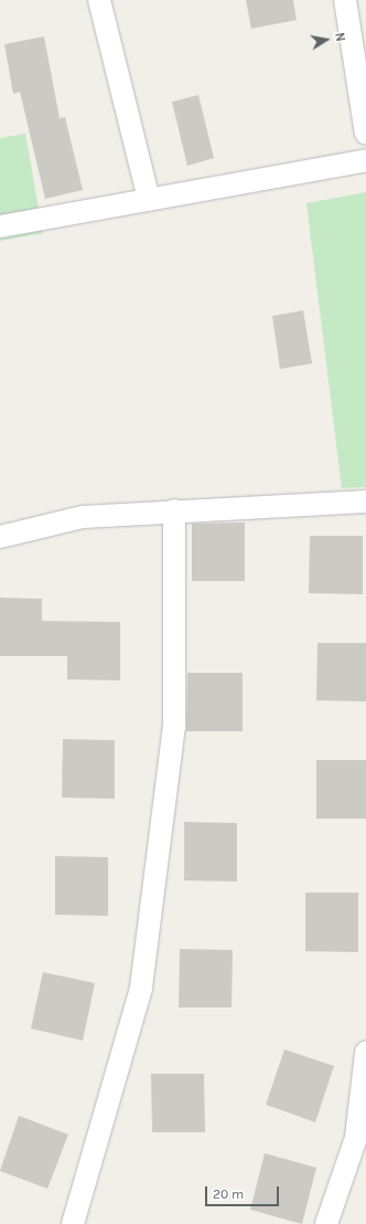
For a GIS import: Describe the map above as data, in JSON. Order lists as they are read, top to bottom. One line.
{"scale_bar":"20 m","north":"right"}
